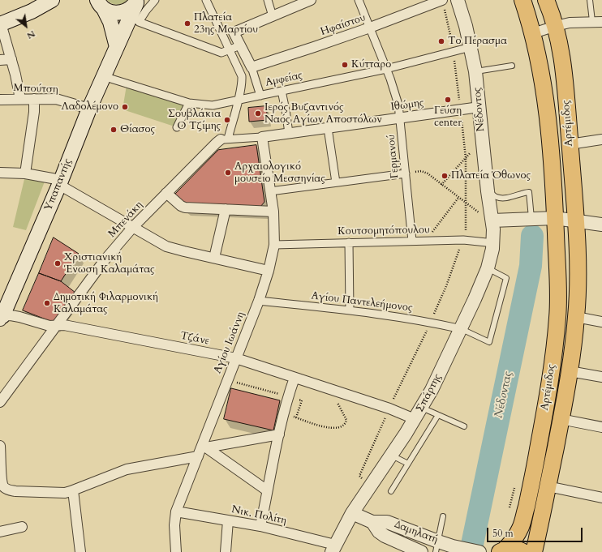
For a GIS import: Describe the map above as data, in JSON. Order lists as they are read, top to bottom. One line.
{"streets":{"main road":["Αρτέμιδος","Υπαπαντής"],"street":["Ηφαίστου","Αμφείας","Μπούτση","Ιθώμης","Νέδοντος","Γερμανού","Μπενάκη","Κουτσομητόπουλου","Αγίου Παντελεήμονος","Τζάνε","Αγίου Ιωάννη","Σπάρτης","Νικ. Πολίτη","Δαμηλατή"]},"crossings":[["Ηφαίστου","Γερμανού"],["Αμφείας","Νέδοντος"],["Αμφείας","Γερμανού"],["Αμφείας","Υπαπαντής"],["Μπούτση","Υπαπαντής"],["Ιθώμης","Νέδοντος"],["Ιθώμης","Γερμανού"],["Ιθώμης","Αγίου Ιωάννη"],["Νέδοντος","Σπάρτης"],["Γερμανού","Κουτσομητόπουλου"],["Υπαπαντής","Τζάνε"],["Μπενάκη","Τζάνε"],["Κουτσομητόπουλου","Αγίου Ιωάννη"],["Κουτσομητόπουλου","Σπάρτης"],["Αγίου Παντελεήμονος","Αγίου Ιωάννη"],["Αγίου Παντελεήμονος","Σπάρτης"],["Τζάνε","Αγίου Ιωάννη"],["Τζάνε","Σπάρτης"],["Αγίου Ιωάννη","Νικ. Πολίτη"],["Σπάρτης","Νικ. Πολίτη"],["Σπάρτης","Δαμηλατή"]],"water":["Νέδoντας"],"places":["Πλατεία 23ης Μαρτίου","Το Πέρασμα","Κύτταρο","Γεύση center","Λαδολέμονο","Ιερός Βυζαντινός Ναός Αγίων Αποστόλων","Σουβλάκια Ο Τζίμης","Θίασος","Αρχαιολογικό μουσείο Μεσσηνίας","Πλατεία Όθωνος","Χριστιανική Ένωση Καλαμάτας","Δημοτική Φιλαρμονική Καλαμάτας"],"scale_bar":"50 m","north":"bottom right"}
